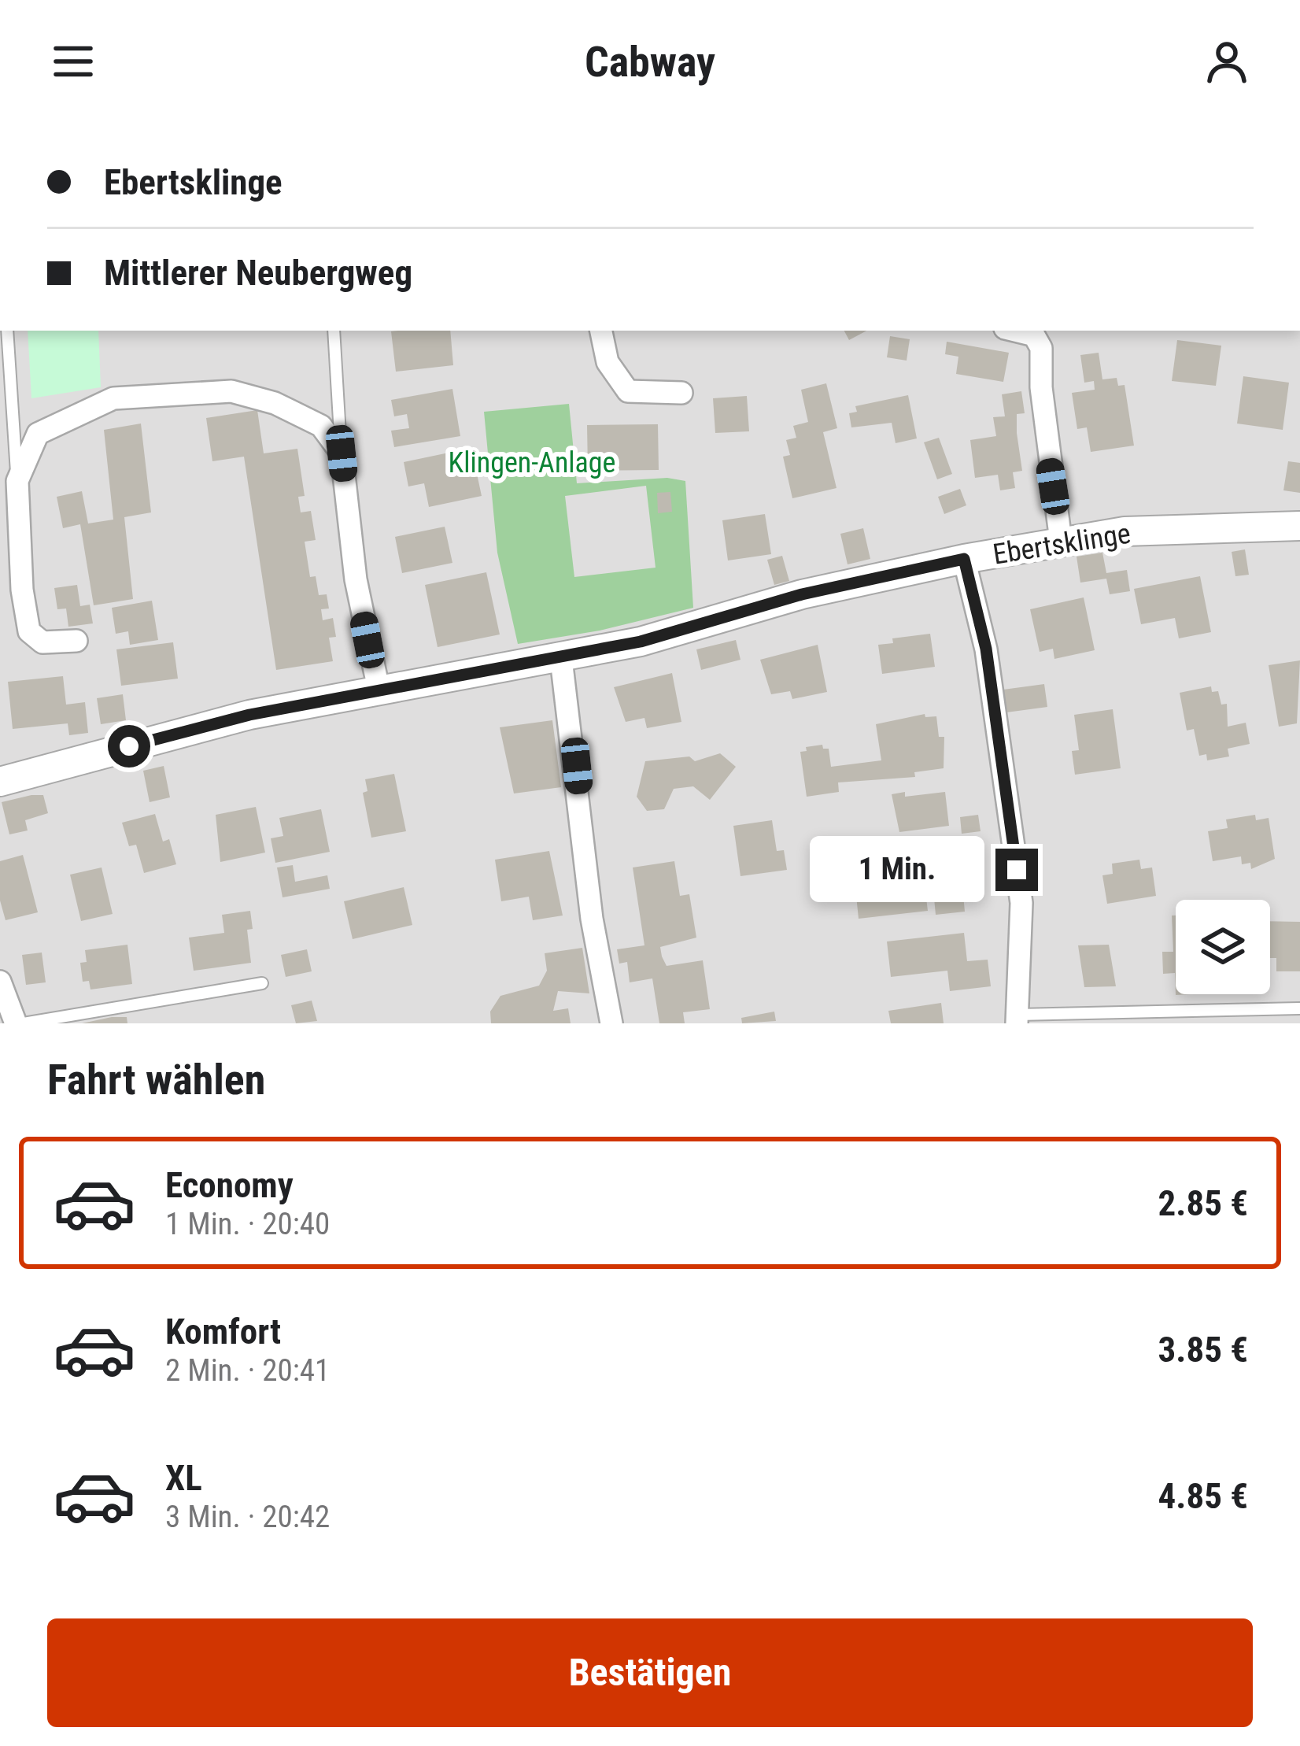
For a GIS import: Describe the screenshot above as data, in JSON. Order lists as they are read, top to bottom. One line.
{"streets":{"street":["Ebertsklinge"]},"parks":["Klingen-Anlage"],"page":{"header":"Cabway","banner":["Ebertsklinge","Mittlerer Neubergweg"],"bubble":"1 Min.","heading":"Fahrt wählen","list":[{"name":"Economy","note":"1 Min. · 20:40","value":"2.85 €"},{"name":"Komfort","note":"2 Min. · 20:41","value":"3.85 €"},{"name":"XL","note":"3 Min. · 20:42","value":"4.85 €"}],"buttons":"Bestätigen"}}
